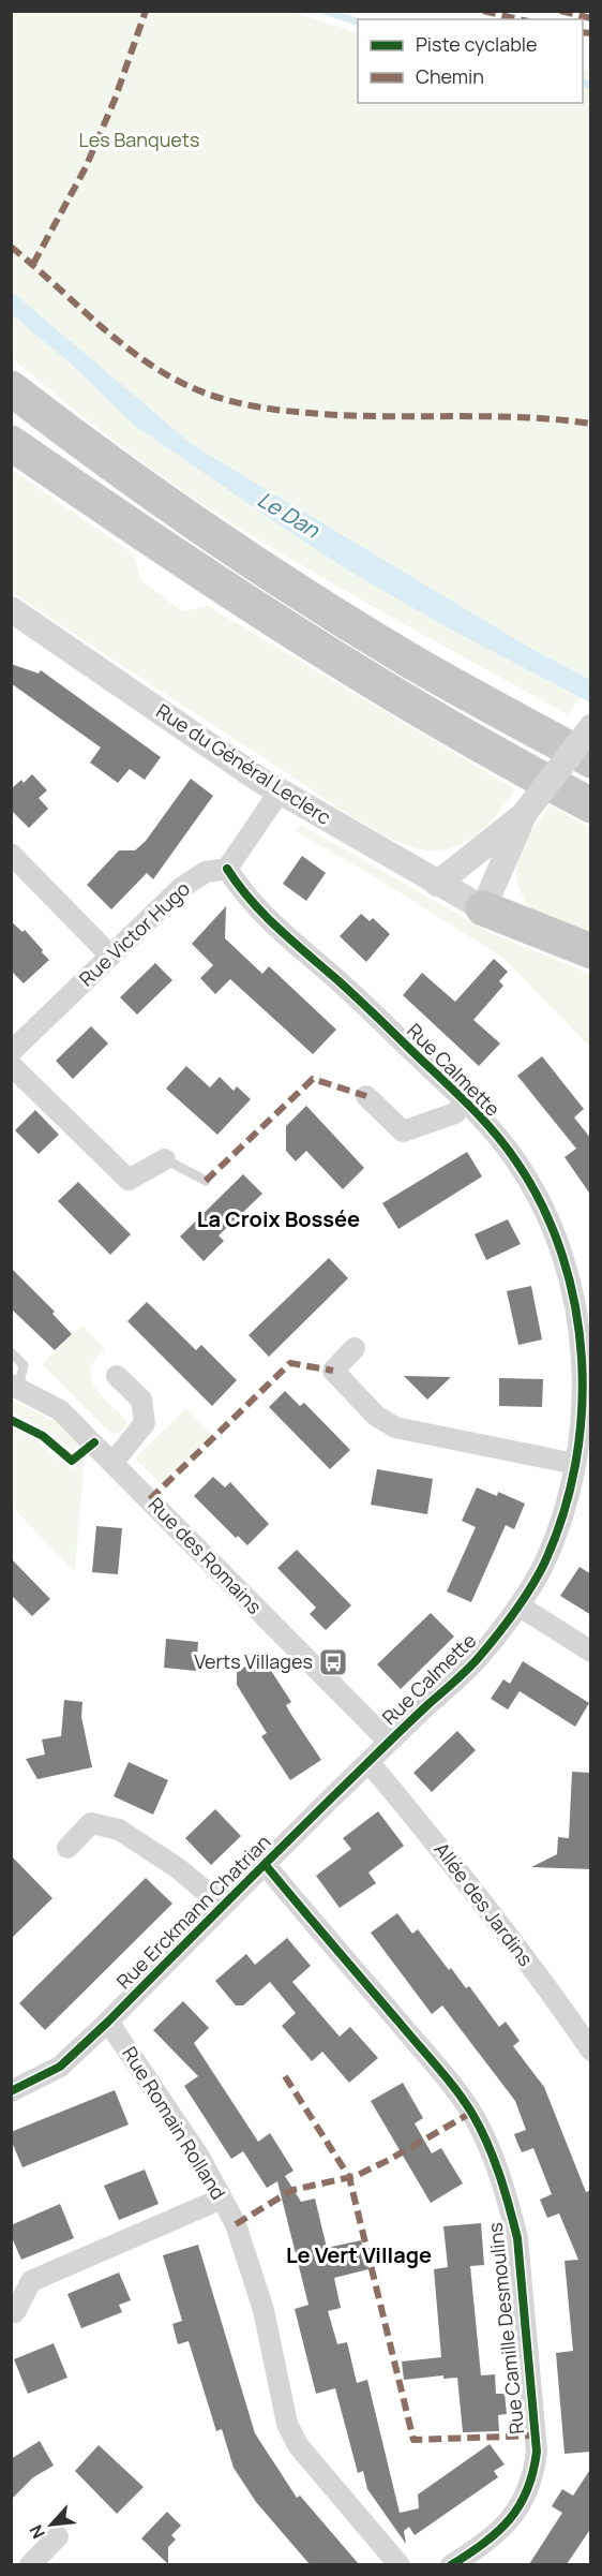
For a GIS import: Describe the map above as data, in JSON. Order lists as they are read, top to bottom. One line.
{"streets":{"street":["Rue du Général Leclerc","Rue Victor Hugo","Rue Calmette","Rue des Romains","Allée des Jardins","Rue Erckmann Chatrian","Rue Romain Rolland","Rue Camille Desmoulins"]},"crossings":[["Rue Victor Hugo","Rue Calmette"],["Rue Calmette","Rue des Romains"],["Rue Calmette","Rue Erckmann Chatrian"],["Rue des Romains","Rue Erckmann Chatrian"],["Allée des Jardins","Rue Erckmann Chatrian"],["Rue Erckmann Chatrian","Rue Romain Rolland"],["Rue Erckmann Chatrian","Rue Camille Desmoulins"]],"districts":["La Croix Bossée","Le Vert Village"],"water":["Le Dan"],"parks":["Les Banquets"],"places":{"bus stop":["Verts Villages"]},"legend":["Piste cyclable","Chemin"],"north":"bottom left"}
